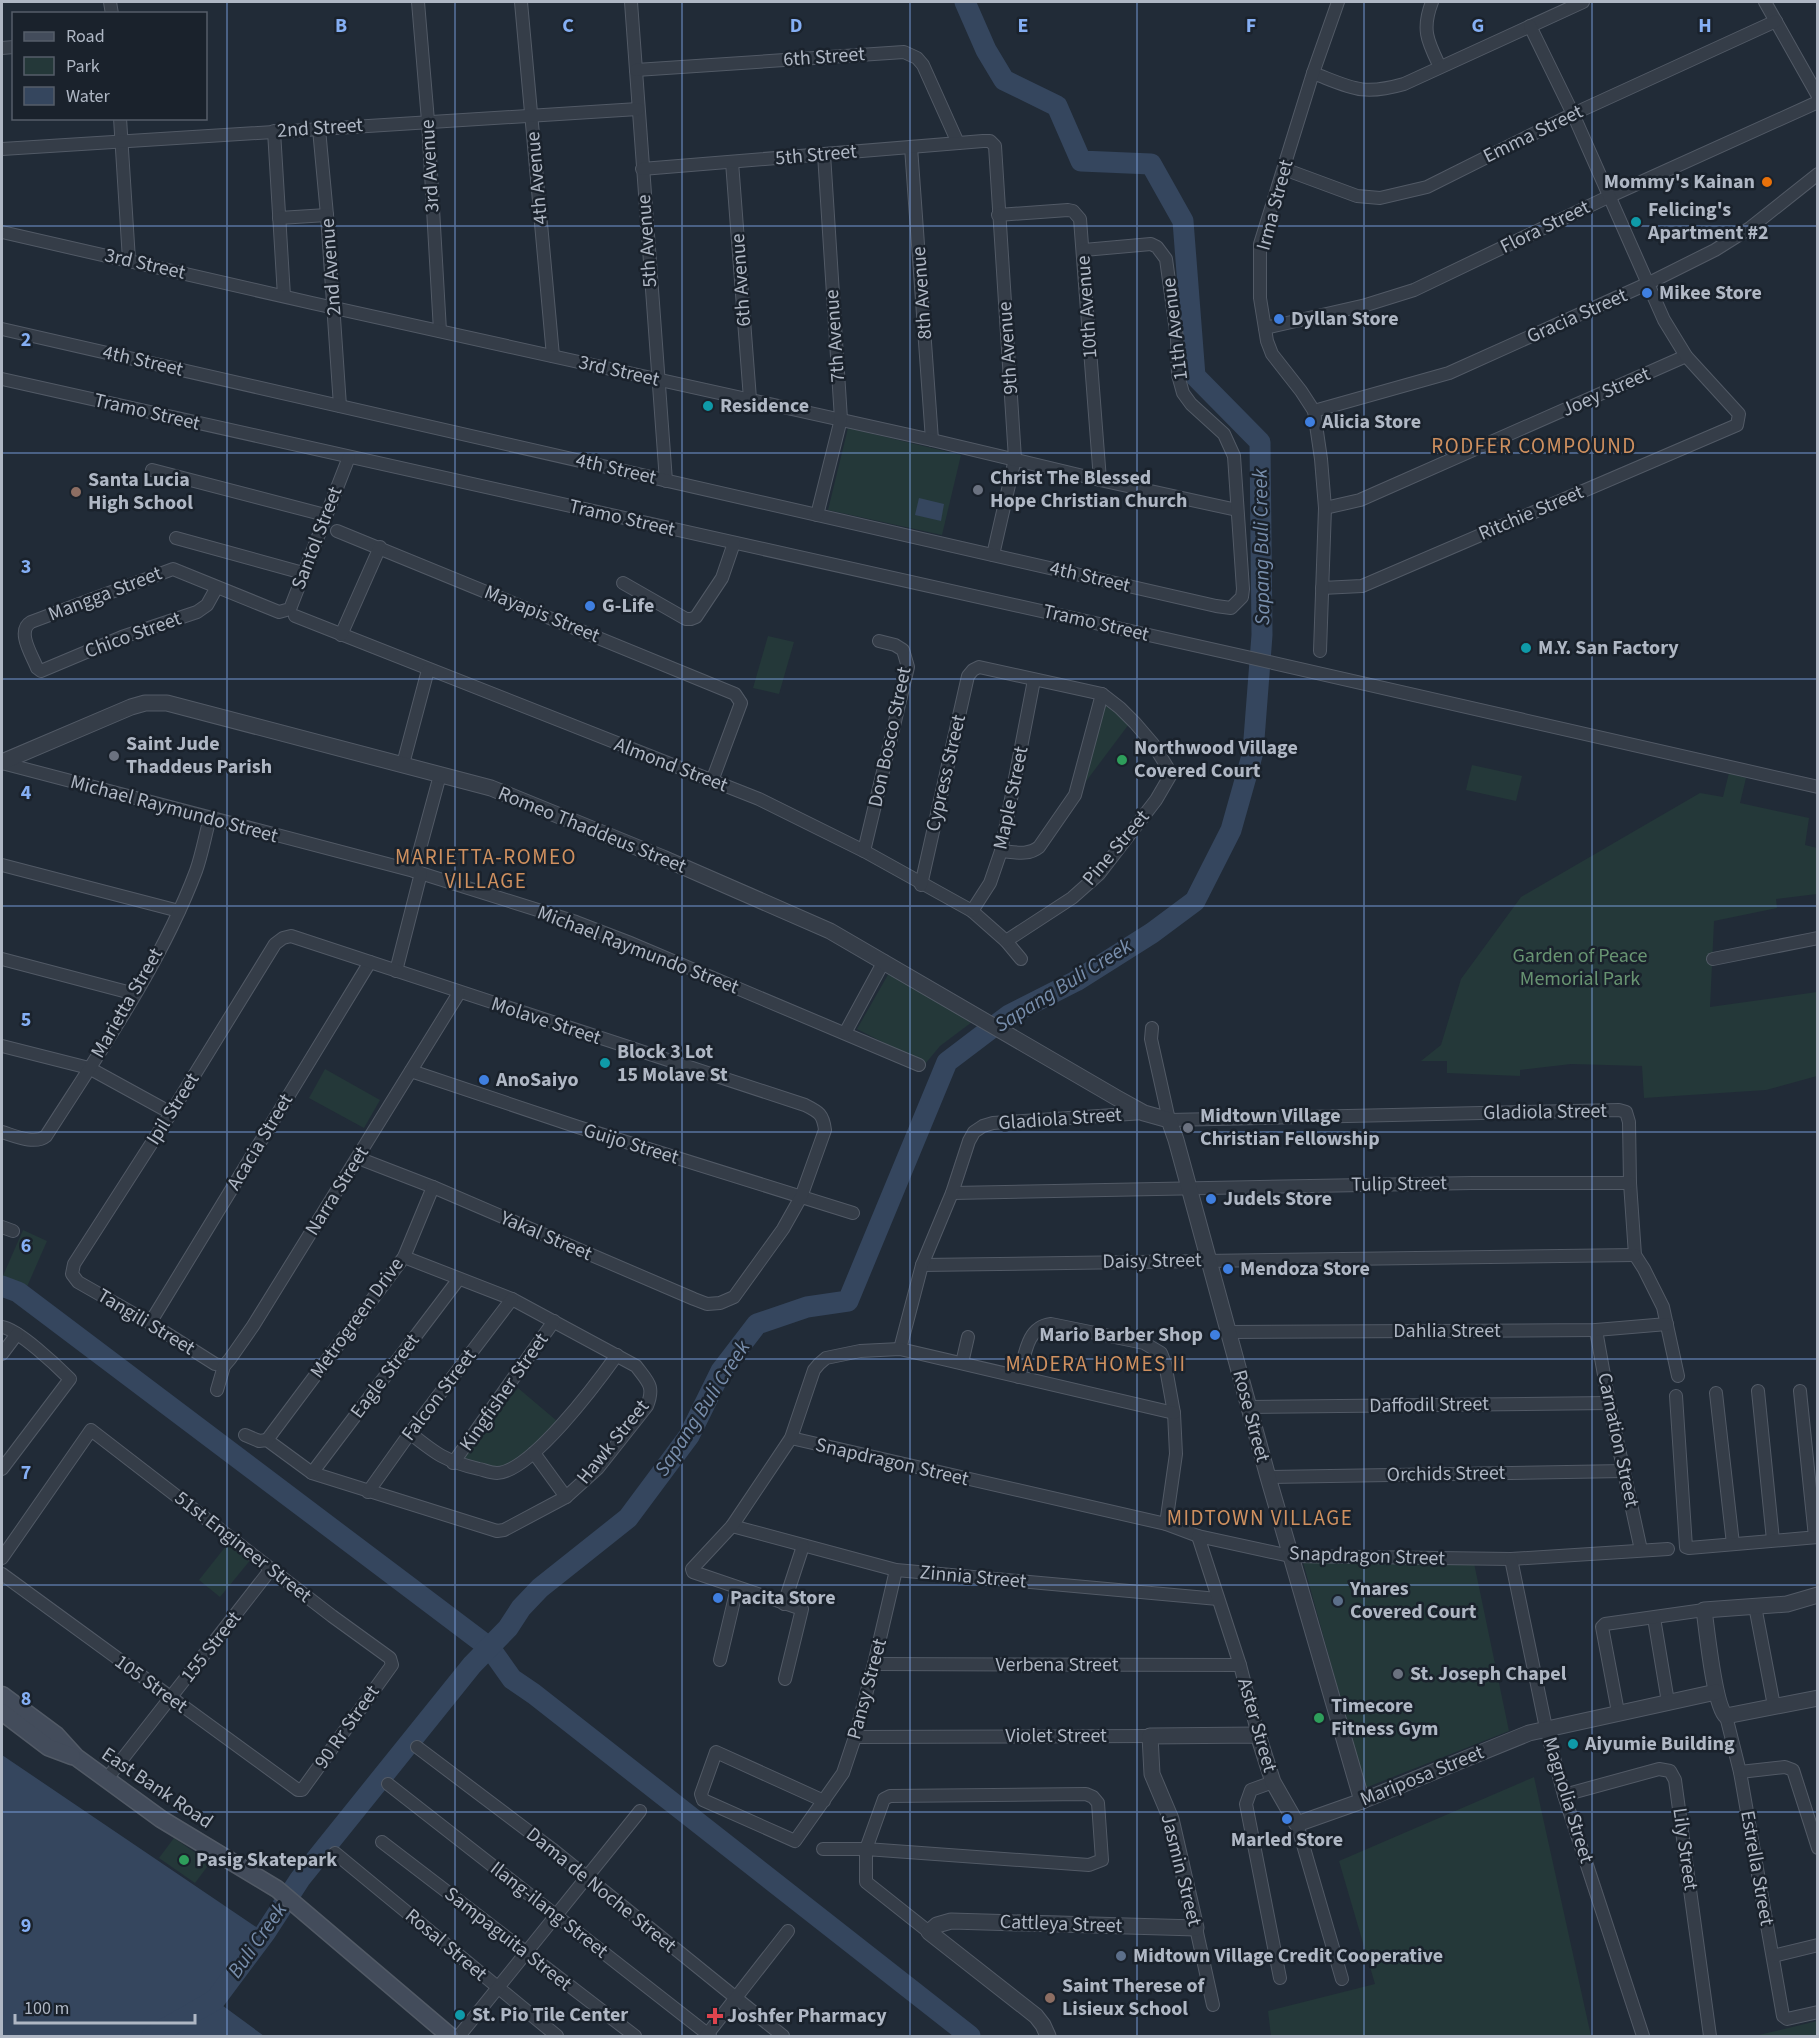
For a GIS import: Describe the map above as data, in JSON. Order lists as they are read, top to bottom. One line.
{"streets":{"main road":["East Bank Road"],"street":["6th Street","2nd Street","Emma Street","5th Street","3rd Avenue","4th Avenue","Irma Street","Flora Street","5th Avenue","3rd Street","2nd Avenue","6th Avenue","8th Avenue","10th Avenue","Gracia Street","11th Avenue","7th Avenue","9th Avenue","4th Street","Joey Street","Tramo Street","Ritchie Street","Santol Street","Mangga Street","Mayapis Street","Chico Street","Don Bosco Street","Almond Street","Cypress Street","Maple Street","Michael Raymundo Street","Romeo Thaddeus Street","Pine Street","Marietta Street","Molave Street","Ipil Street","Gladiola Street","Acacia Street","Guijo Street","Tulip Street","Narra Street","Yakal Street","Daisy Street","Metrogreen Drive","Tangili Street","Dahlia Street","Eagle Street","Kingfisher Street","Falcon Street","Daffodil Street","Rose Street","Carnation Street","Hawk Street","Snapdragon Street","Orchids Street","51st Engineer Street","Zinnia Street","155 Street","Verbena Street","105 Street","Pansy Street","Aster Street","90 Rr Street","Violet Street","Mariposa Street","Magnolia Street","Lily Street","Estrella Street","Jasmin Street","Dama de Noche Street","Ilang-ilang Street","Cattleya Street","Sampaguita Street","Rosal Street"]},"crossings":[["6th Street","5th Street"],["6th Street","5th Avenue"],["2nd Street","3rd Avenue"],["2nd Street","4th Avenue"],["2nd Street","5th Avenue"],["2nd Street","2nd Avenue"],["Emma Street","Irma Street"],["5th Street","5th Avenue"],["5th Street","6th Avenue"],["5th Street","8th Avenue"],["5th Street","7th Avenue"],["5th Street","9th Avenue"],["3rd Avenue","3rd Street"],["4th Avenue","3rd Street"],["Irma Street","Flora Street"],["Irma Street","Gracia Street"],["Irma Street","Joey Street"],["Irma Street","Ritchie Street"],["5th Avenue","3rd Street"],["5th Avenue","4th Street"],["3rd Street","2nd Avenue"],["3rd Street","6th Avenue"],["3rd Street","8th Avenue"],["3rd Street","10th Avenue"],["3rd Street","11th Avenue"],["3rd Street","7th Avenue"],["3rd Street","9th Avenue"],["2nd Avenue","4th Street"],["10th Avenue","11th Avenue"],["10th Avenue","9th Avenue"],["11th Avenue","4th Street"],["7th Avenue","4th Street"],["9th Avenue","4th Street"],["Joey Street","Ritchie Street"],["Tramo Street","Santol Street"],["Santol Street","Mangga Street"],["Mangga Street","Chico Street"],["Mayapis Street","Almond Street"],["Don Bosco Street","Almond Street"],["Almond Street","Cypress Street"],["Almond Street","Maple Street"],["Almond Street","Pine Street"],["Cypress Street","Pine Street"],["Maple Street","Pine Street"],["Michael Raymundo Street","Romeo Thaddeus Street"],["Michael Raymundo Street","Marietta Street"],["Romeo Thaddeus Street","Gladiola Street"],["Molave Street","Ipil Street"],["Molave Street","Acacia Street"],["Molave Street","Guijo Street"],["Molave Street","Narra Street"],["Molave Street","Yakal Street"],["Ipil Street","Tangili Street"],["Gladiola Street","Tulip Street"],["Gladiola Street","Daisy Street"],["Gladiola Street","Rose Street"],["Acacia Street","Tangili Street"],["Guijo Street","Narra Street"],["Guijo Street","Yakal Street"],["Tulip Street","Rose Street"],["Narra Street","Yakal Street"],["Narra Street","Tangili Street"],["Yakal Street","Metrogreen Drive"],["Daisy Street","Rose Street"],["Metrogreen Drive","Hawk Street"],["Dahlia Street","Rose Street"],["Dahlia Street","Carnation Street"],["Eagle Street","Hawk Street"],["Kingfisher Street","Hawk Street"],["Falcon Street","Hawk Street"],["Daffodil Street","Rose Street"],["Daffodil Street","Carnation Street"],["Rose Street","Snapdragon Street"],["Rose Street","Orchids Street"],["Rose Street","Mariposa Street"],["Carnation Street","Snapdragon Street"],["Carnation Street","Orchids Street"],["Snapdragon Street","Aster Street"],["Snapdragon Street","Magnolia Street"],["51st Engineer Street","155 Street"],["51st Engineer Street","90 Rr Street"],["Zinnia Street","Pansy Street"],["Zinnia Street","Aster Street"],["155 Street","105 Street"],["155 Street","East Bank Road"],["Verbena Street","Pansy Street"],["Verbena Street","Aster Street"],["105 Street","90 Rr Street"],["Pansy Street","Violet Street"],["Aster Street","Violet Street"],["Aster Street","Mariposa Street"],["Violet Street","Jasmin Street"],["Mariposa Street","Magnolia Street"],["Magnolia Street","Lily Street"],["Jasmin Street","Cattleya Street"]],"districts":["RODFER COMPOUND","MARIETTA-ROMEO VILLAGE","MADERA HOMES II","MIDTOWN VILLAGE"],"water":["Sapang Buli Creek","Buli Creek"],"parks":["Garden of Peace Memorial Park"],"places":{"other":["Mommy's Kainan","Felicing's Apartment #2","Mikee Store","Dyllan Store","Residence","Alicia Store","Christ The Blessed Hope Christian Church","Santa Lucia High School","G-Life","M.Y. San Factory","Saint Jude Thaddeus Parish","Northwood Village Covered Court","Block 3 Lot 15 Molave St","AnoSaiyo","Midtown Village Christian Fellowship","Judels Store","Mendoza Store","Mario Barber Shop","Pacita Store","Ynares Covered Court","St. Joseph Chapel","Timecore Fitness Gym","Aiyumie Building","Marled Store","Pasig Skatepark","Midtown Village Credit Cooperative","Saint Therese of Lisieux School","St. Pio Tile Center"],"health":["Joshfer Pharmacy"]},"legend":["Road","Park","Water"],"scale_bar":"100 m","grid":{"columns":["B","C","D","E","F","G","H"],"rows":["2","3","4","5","6","7","8","9"]}}
